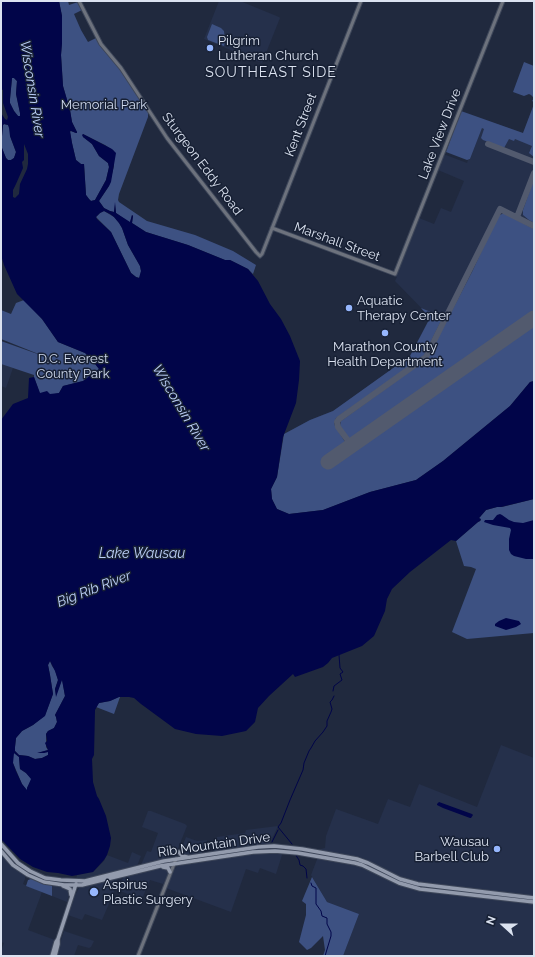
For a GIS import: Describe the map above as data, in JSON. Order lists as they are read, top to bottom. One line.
{"streets":{"main road":["Rib Mountain Drive"],"street":["Kent Street","Lake View Drive","Sturgeon Eddy Road","Marshall Street"]},"crossings":[["Kent Street","Sturgeon Eddy Road"],["Kent Street","Marshall Street"],["Lake View Drive","Marshall Street"]],"districts":["SOUTHEAST SIDE"],"water":["Wisconsin River","Lake Wausau","Big Rib River"],"parks":["Memorial Park","D.C. Everest County Park"],"places":["Pilgrim Lutheran Church","Aquatic Therapy Center","Marathon County Health Department","Wausau Barbell Club","Aspirus Plastic Surgery"],"north":"left"}
